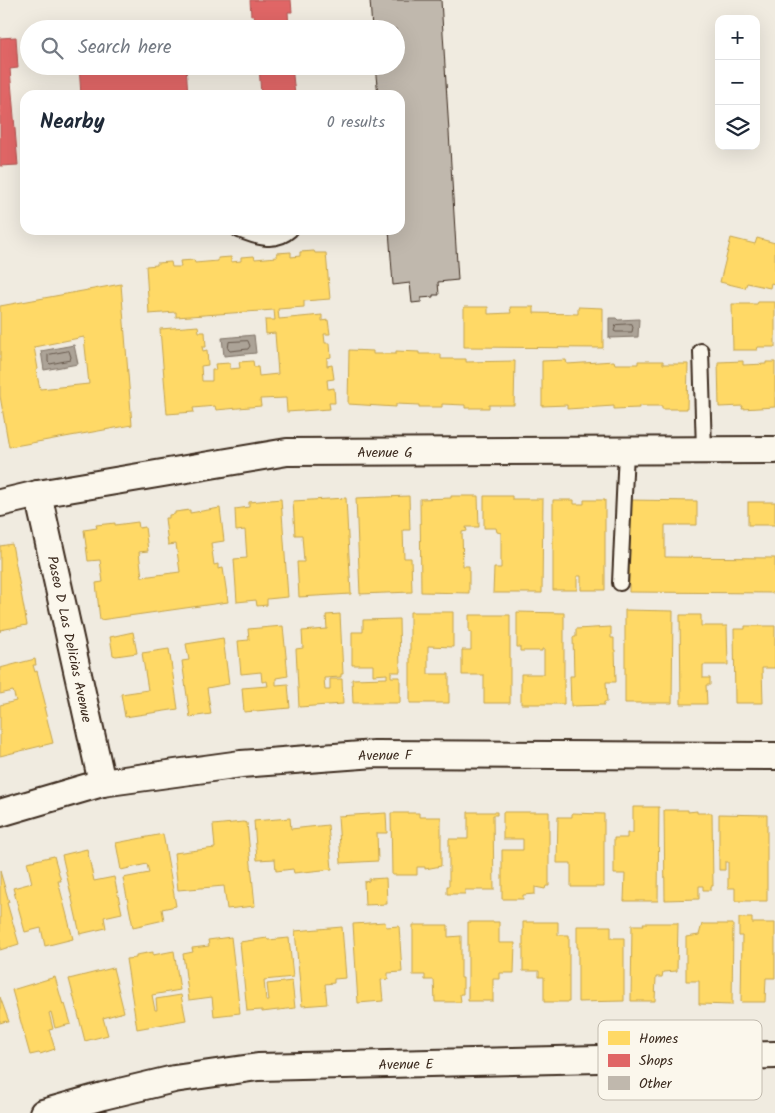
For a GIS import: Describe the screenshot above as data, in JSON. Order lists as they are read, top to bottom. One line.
{"streets":{"street":["Avenue G","Paseo D Las Delicias Avenue","Avenue F","Avenue E"]},"crossings":[["Avenue G","Paseo D Las Delicias Avenue"],["Paseo D Las Delicias Avenue","Avenue F"]],"legend":["Homes","Shops","Other"],"page":{"map_buttons":["+","−"],"search":"Search here","heading":["Nearby","0 results"]}}
